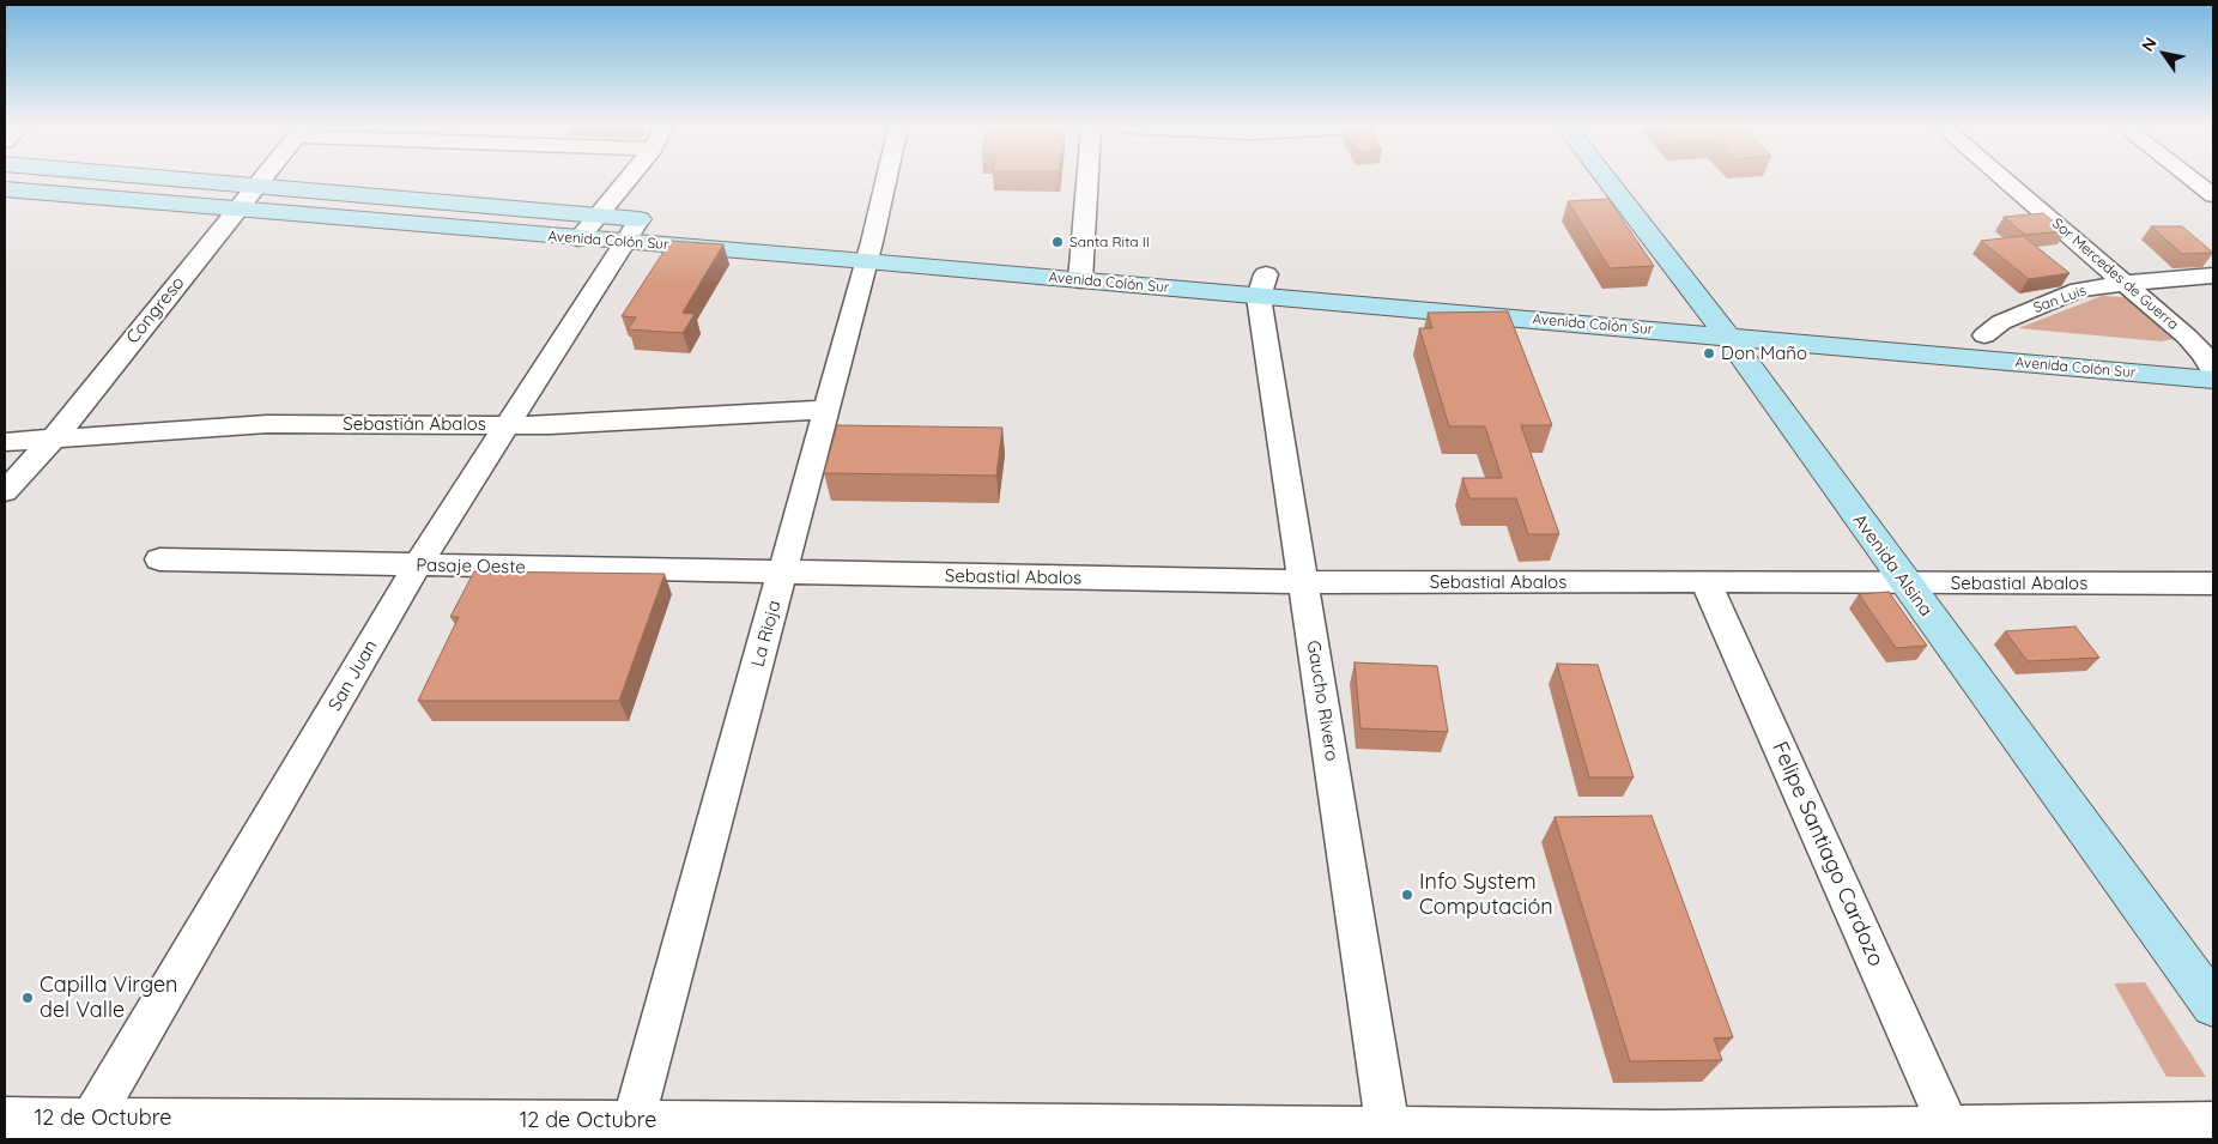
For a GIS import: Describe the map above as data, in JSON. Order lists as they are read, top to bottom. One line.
{"streets":{"main road":["Avenida Colón Sur","Avenida Alsina"],"street":["Sor Mercedes de Guerra","San Luis","Congreso","Sebastián Abalos","Pasaje Oeste","Sebastial Abalos","La Rioja","San Juan","Gaucho Rivero","Felipe Santiago Cardozo","12 de Octubre"]},"crossings":[["Avenida Colón Sur","Congreso"],["Avenida Colón Sur","Avenida Alsina"],["Avenida Colón Sur","La Rioja"],["Avenida Colón Sur","San Juan"],["Avenida Colón Sur","Gaucho Rivero"],["Sor Mercedes de Guerra","San Luis"],["Congreso","Sebastián Abalos"],["Sebastián Abalos","La Rioja"],["Sebastián Abalos","San Juan"],["Avenida Alsina","Sebastial Abalos"],["Pasaje Oeste","Sebastial Abalos"],["Pasaje Oeste","La Rioja"],["Pasaje Oeste","San Juan"],["Sebastial Abalos","La Rioja"],["Sebastial Abalos","Gaucho Rivero"],["Sebastial Abalos","Felipe Santiago Cardozo"],["La Rioja","12 de Octubre"],["San Juan","12 de Octubre"],["Gaucho Rivero","12 de Octubre"],["Felipe Santiago Cardozo","12 de Octubre"]],"places":["Santa Rita II","Don Maño","Info System Computación","Capilla Virgen del Valle"],"north":"top left"}
